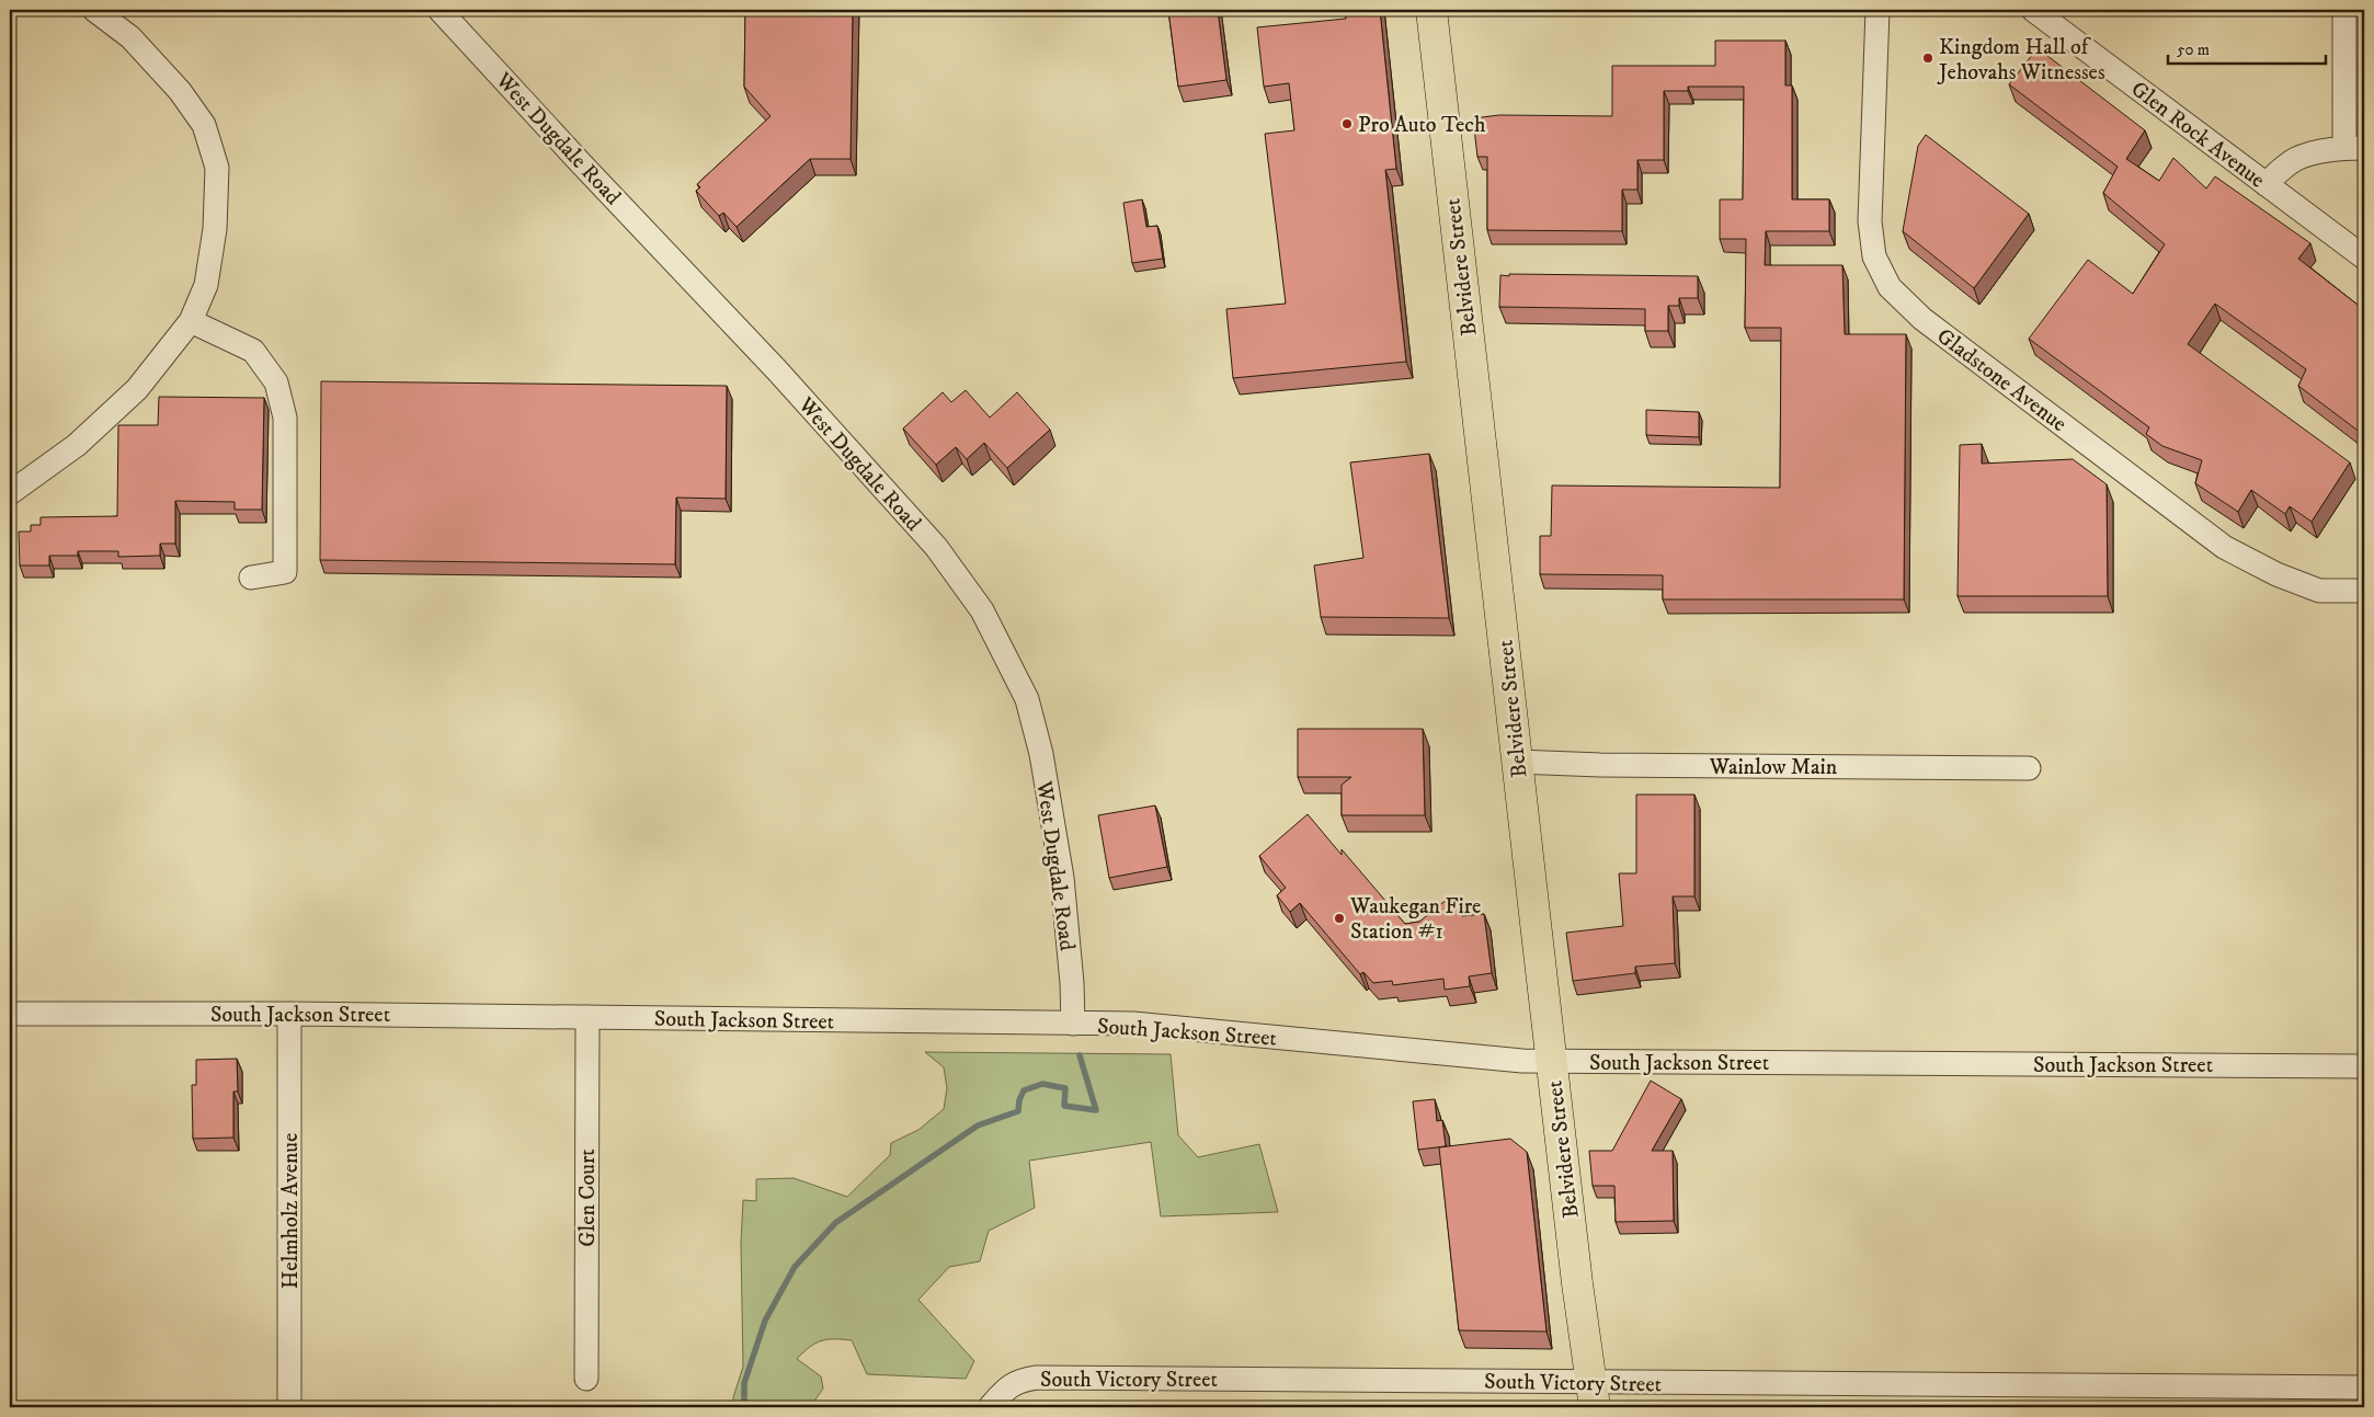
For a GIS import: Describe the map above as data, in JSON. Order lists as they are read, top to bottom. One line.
{"streets":{"main road":["Belvidere Street"],"street":["Glen Rock Avenue","West Dugdale Road","Gladstone Avenue","Wainlow Main","South Jackson Street","Glen Court","Helmholz Avenue","South Victory Street"]},"crossings":[["West Dugdale Road","South Jackson Street"],["Belvidere Street","Wainlow Main"],["Belvidere Street","South Jackson Street"],["Belvidere Street","South Victory Street"],["South Jackson Street","Glen Court"],["South Jackson Street","Helmholz Avenue"]],"places":["Kingdom Hall of Jehovahs Witnesses","Pro Auto Tech","Waukegan Fire Station #1"],"scale_bar":"50 m"}
